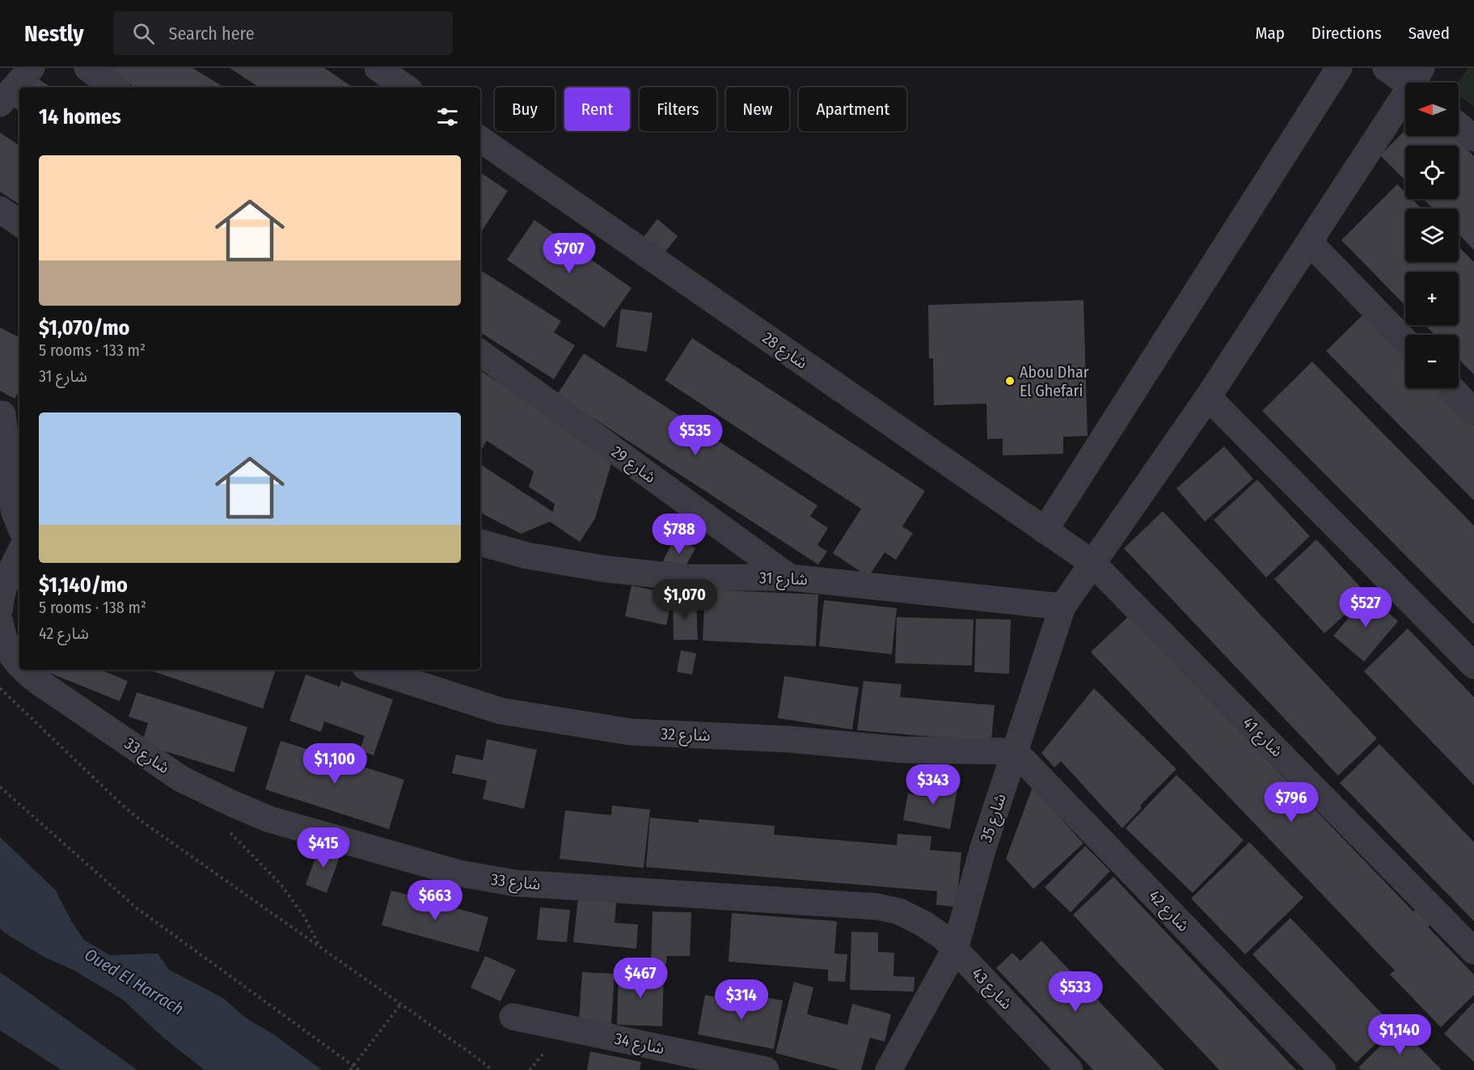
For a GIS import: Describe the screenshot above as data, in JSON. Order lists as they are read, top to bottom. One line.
{"streets":{"street":["شارع 28","شارع 29","شارع 31","شارع 32","شارع 41","شارع 33","شارع 35","شارع 42","شارع 43","شارع 34"]},"crossings":[["شارع 28","شارع 41"],["شارع 28","شارع 35"],["شارع 29","شارع 31"],["شارع 31","شارع 35"],["شارع 32","شارع 35"],["شارع 32","شارع 42"],["شارع 41","شارع 35"],["شارع 33","شارع 35"],["شارع 33","شارع 43"],["شارع 35","شارع 42"],["شارع 35","شارع 43"]],"water":["Oued El Harrach"],"places":["Abou Dhar El Ghefari"],"north":"left","page":{"header":"Nestly","search":"Search here","nav":["Map","Directions","Saved"],"map_buttons":["+","−"],"chip":["Buy","Rent","Filters","New","Apartment"],"heading":"14 homes","list":[{"name":"$1,070/mo","note":"5 rooms · 133 m² · شارع 31"},{"name":"$1,140/mo","note":"5 rooms · 138 m² · شارع 42"}],"price":["$707","$535","$788","$1,070","$527","$1,100","$343","$796","$415","$663","$467","$533","$314","$1,140"]}}
